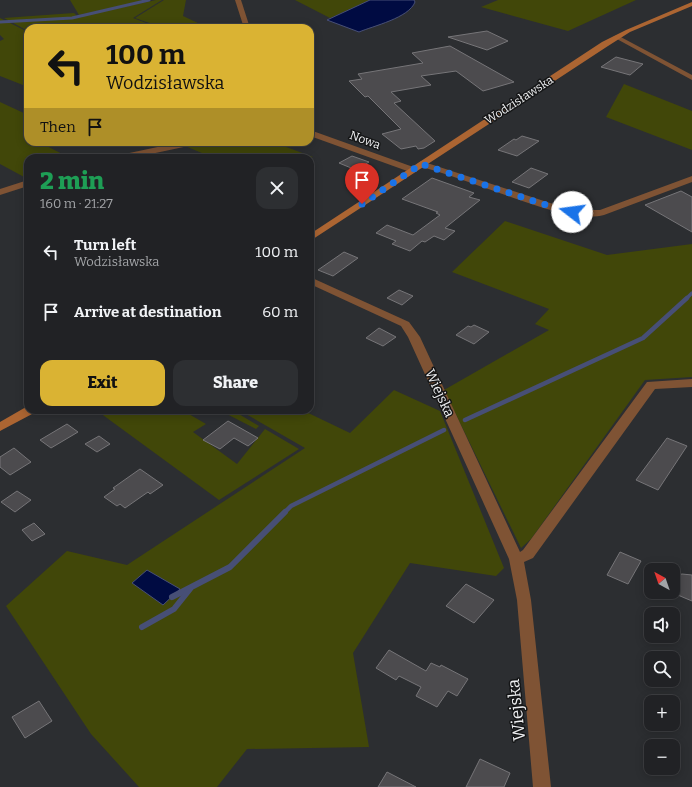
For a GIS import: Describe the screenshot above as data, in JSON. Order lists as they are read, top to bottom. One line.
{"streets":{"street":["Wodzisławska","Nowa","Wiejska"]},"crossings":[["Wodzisławska","Nowa"]],"north":"top left","page":{"turn":["100 m","Wodzisławska"],"then":"Then","heading":["2 min","160 m · 21:27"],"list":[{"name":"Turn left","note":"Wodzisławska","value":"100 m"},{"name":"Arrive at destination","value":"60 m"}],"buttons":["Exit","Share"],"map_buttons":["+","−"]}}
